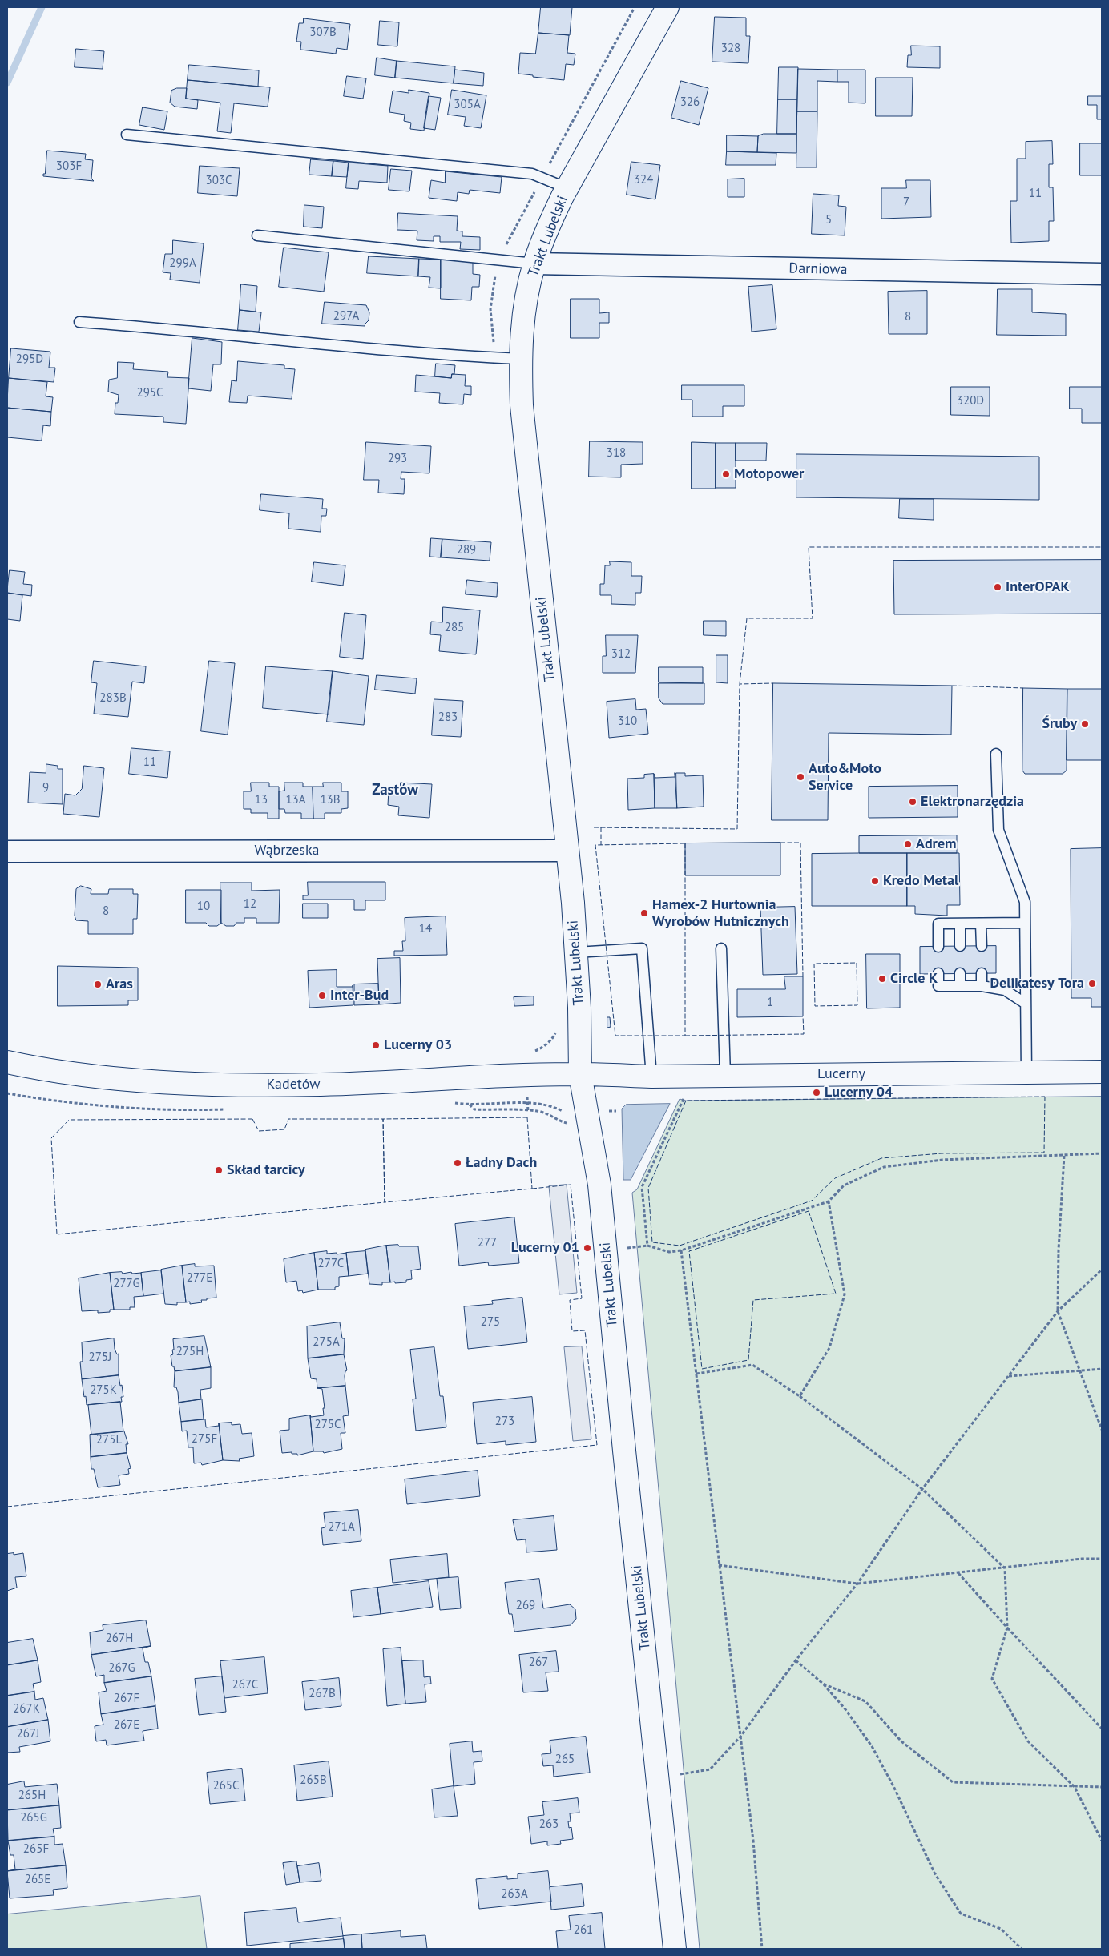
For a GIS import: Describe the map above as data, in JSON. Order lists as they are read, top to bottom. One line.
{"streets":{"street":["Trakt Lubelski","Darniowa","Wąbrzeska","Lucerny","Kadetów"]},"crossings":[["Trakt Lubelski","Darniowa"],["Trakt Lubelski","Wąbrzeska"],["Trakt Lubelski","Lucerny"],["Trakt Lubelski","Kadetów"],["Lucerny","Kadetów"]],"districts":["Zastów"],"places":["Motopower","InterOPAK","Śruby","Auto&Moto Service","Elektronarzędzia","Adrem","Kredo Metal","Hamex-2 Hurtownia Wyrobów Hutnicznych","Circle K","Delikatesy Tora","Aras","Inter-Bud","Lucerny 03","Lucerny 04","Ładny Dach","Skład tarcicy","Lucerny 01"],"house_numbers":["307B","328","326","305A","303F","324","303C","11","7","5","299A","297A","8","295D","295C","320D","318","293","289","285","312","283B","283","310","11","9","13","13A","13B","12","10","8","14","1","277","277C","277E","277G","275","275A","275H","275J","275K","273","275C","275F","275L","271A","269","267H","267","267G","267C","267B","267F","267K","267E","267J","265","265B","265C","265H","265G","263","265F","265E","263A","261"]}
